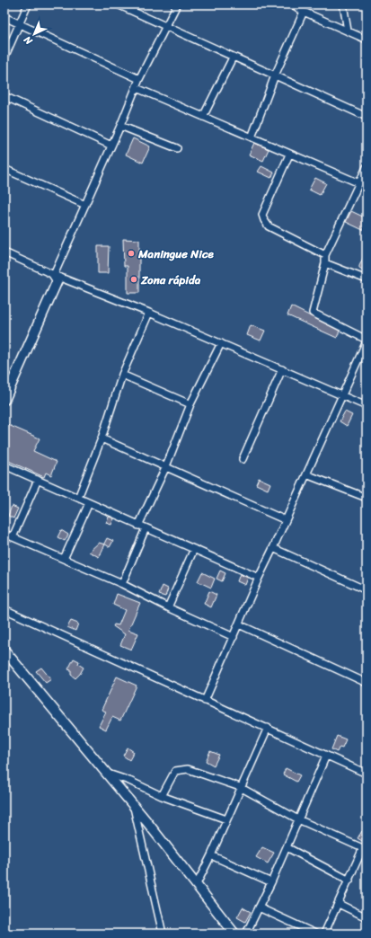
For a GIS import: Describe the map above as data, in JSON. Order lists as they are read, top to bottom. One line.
{"places":["Maningue Nice","Zona rápida"],"north":"bottom left"}
